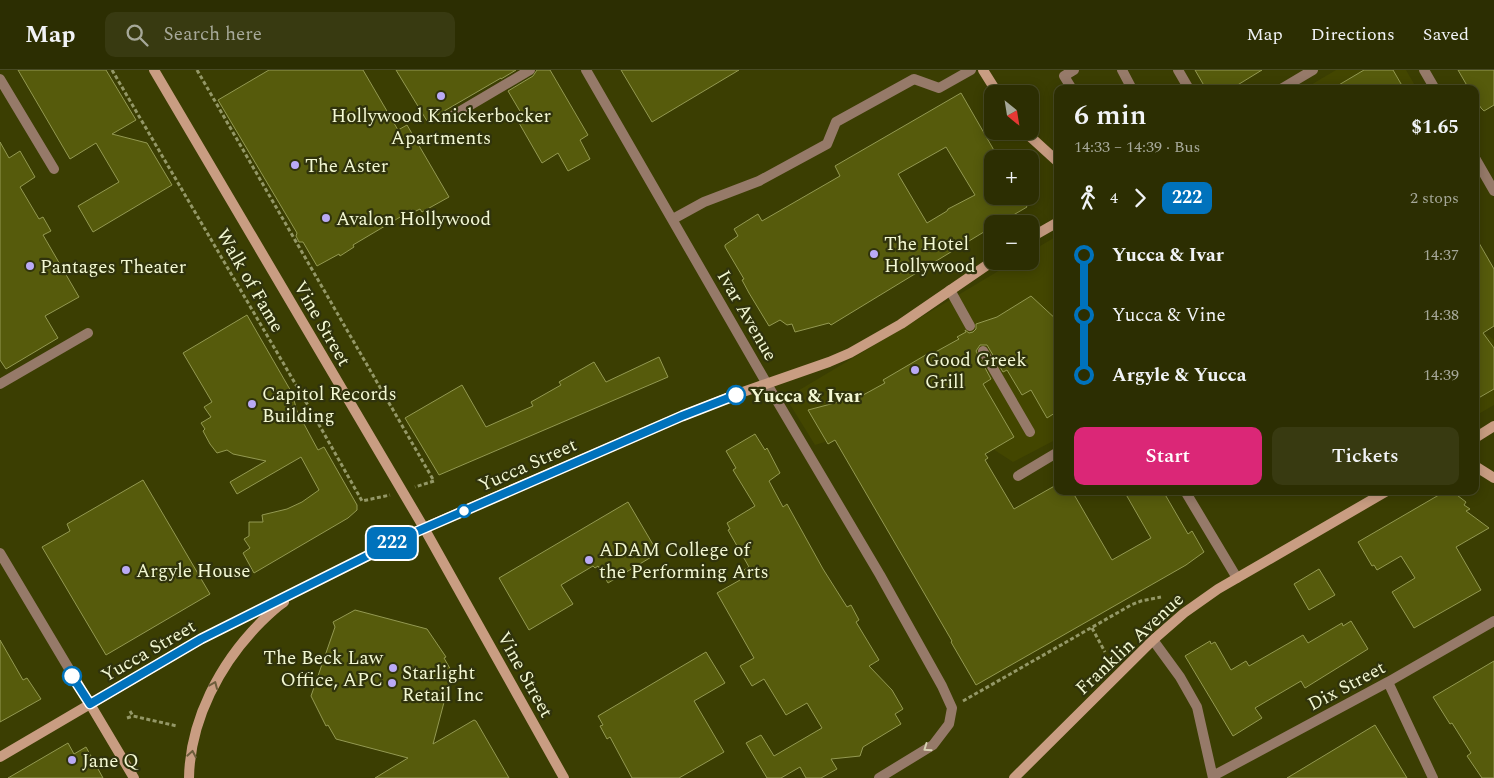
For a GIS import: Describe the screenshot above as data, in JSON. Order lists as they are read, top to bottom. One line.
{"streets":{"main road":["Vine Street","Yucca Street","Franklin Avenue"],"street":["Ivar Avenue","Dix Street"],"path":["Walk of Fame"]},"crossings":[["Ivar Avenue","Yucca Street"],["Vine Street","Yucca Street"]],"places":["Hollywood Knickerbocker Apartments","The Aster","Avalon Hollywood","The Hotel Hollywood","Pantages Theater","Good Greek Grill","Yucca & Ivar","Capitol Records Building","ADAM College of the Performing Arts","Argyle House","The Beck Law Office, APC","Starlight Retail Inc","Jane Q"],"lines":["bus line 222"],"north":"bottom right","page":{"header":"Map","search":"Search here","nav":["Map","Directions","Saved"],"on_map":"222","map_buttons":["+","−"],"heading":["6 min","14:33 – 14:39 · Bus","$1.65"],"legs":["4","222","2 stops"],"list":[{"name":"Yucca & Ivar","value":"14:37"},{"name":"Yucca & Vine","value":"14:38"},{"name":"Argyle & Yucca","value":"14:39"}],"buttons":["Start","Tickets"]}}
